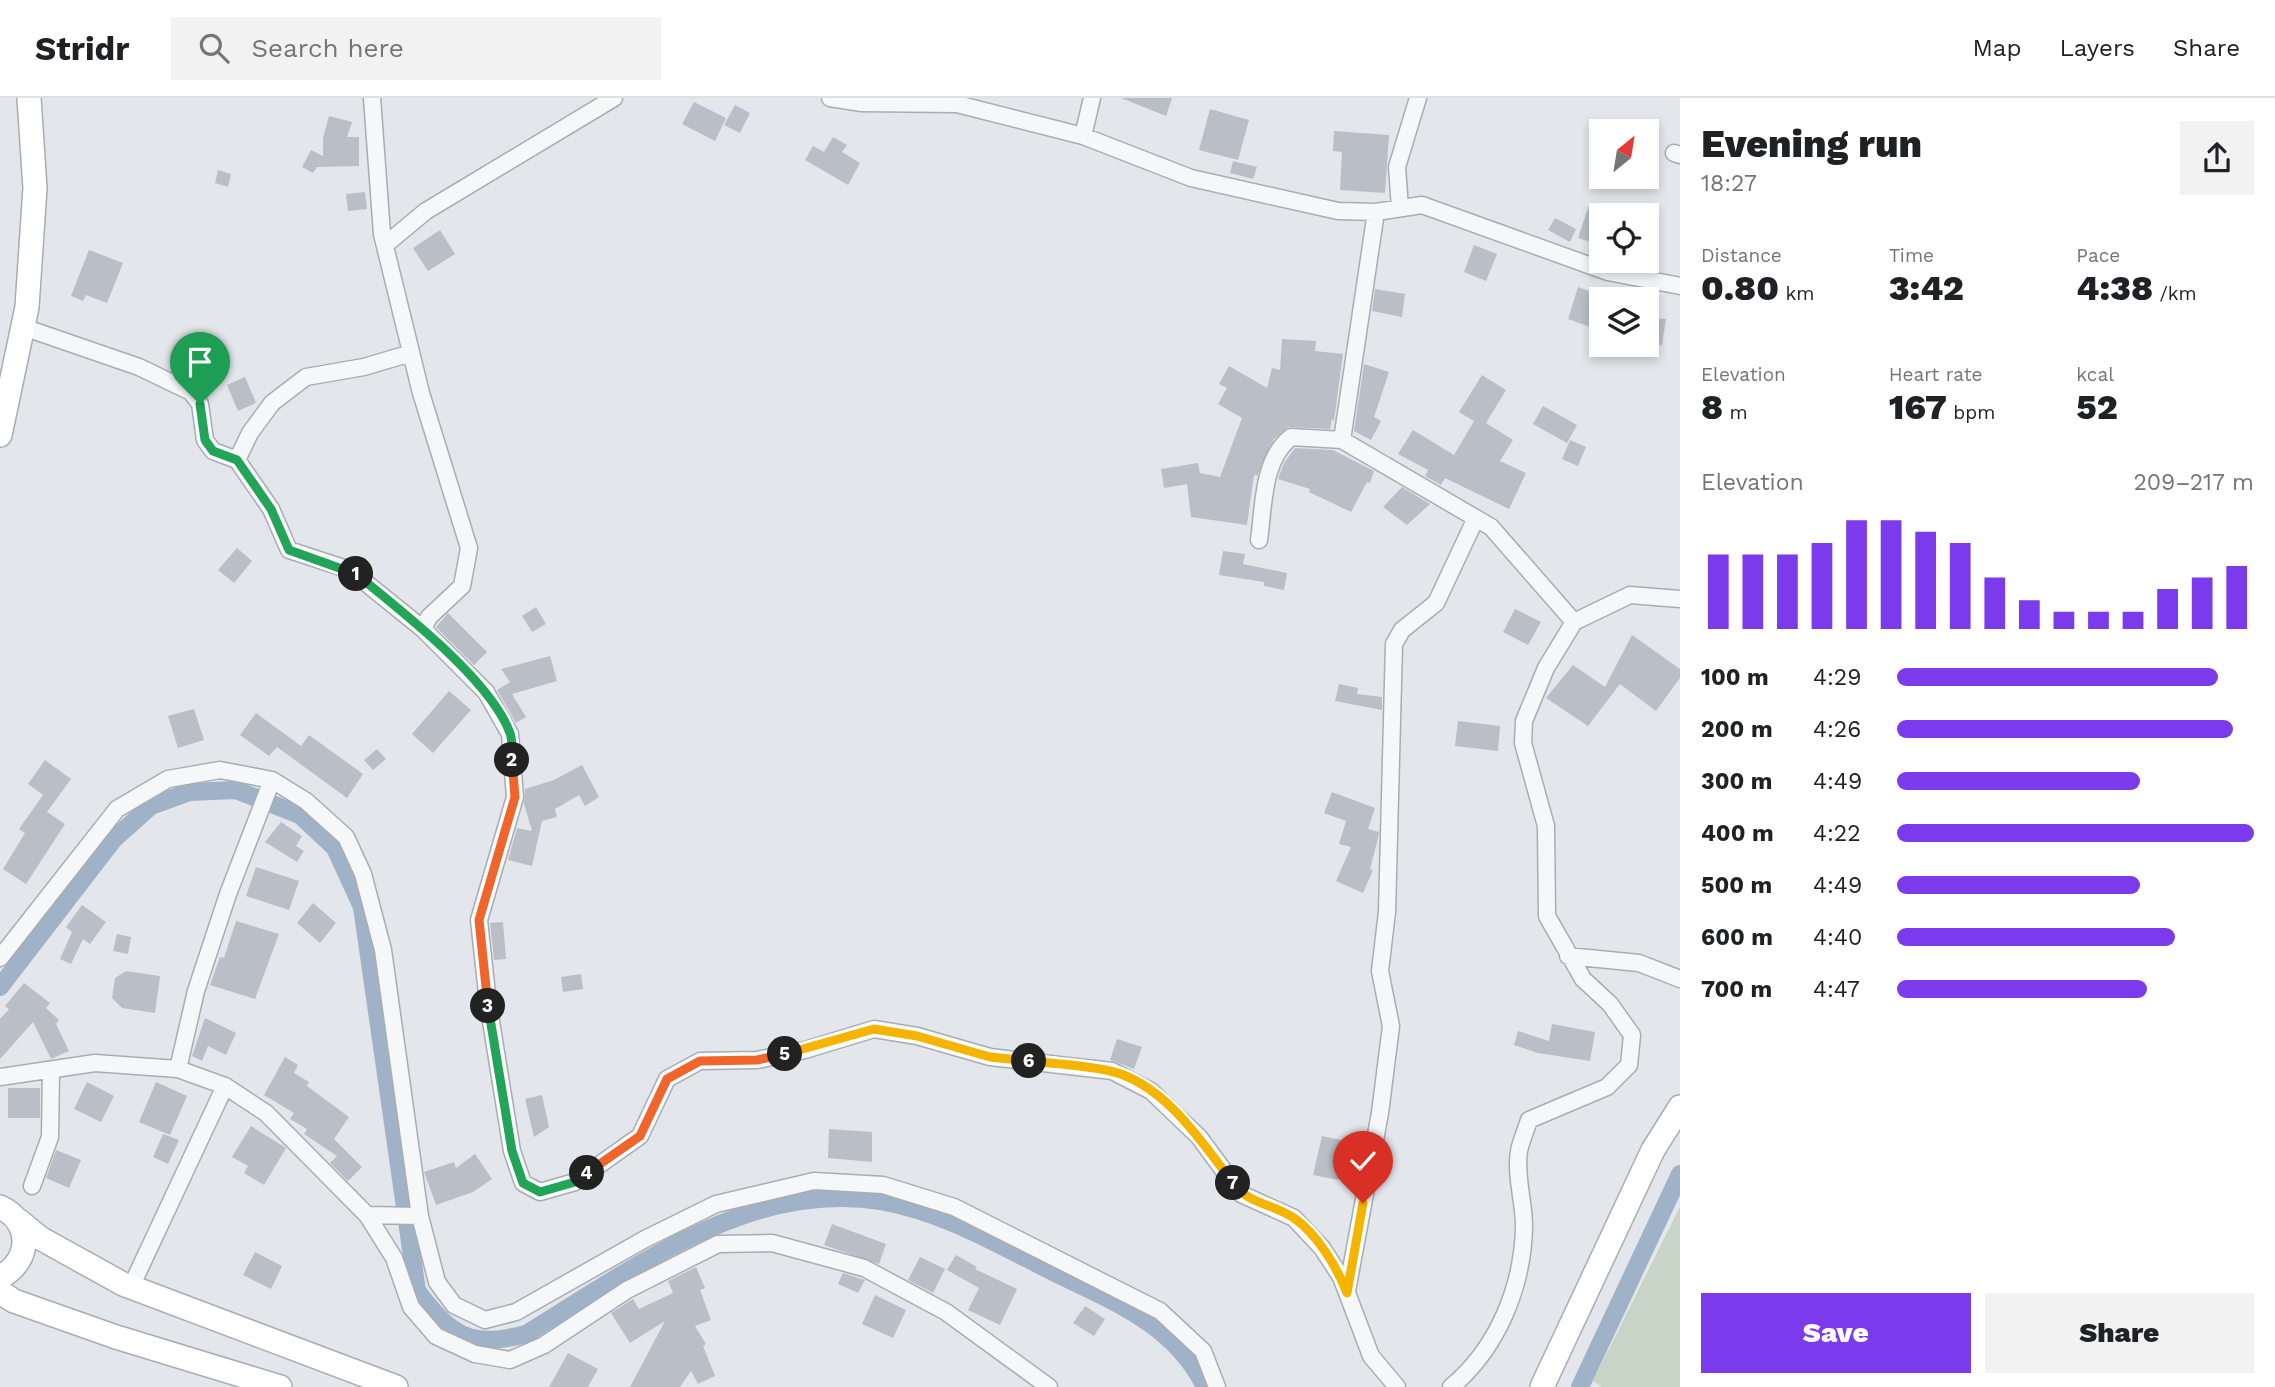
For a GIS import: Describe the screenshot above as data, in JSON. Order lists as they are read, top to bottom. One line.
{"north":"top right","page":{"header":"Stridr","search":"Search here","nav":["Map","Layers","Share"],"heading":["Evening run","18:27"],"stats":[["Distance","0.80 km"],["Time","3:42"],["Pace","4:38 /km"],["Elevation","8 m"],["Heart rate","167 bpm"],["kcal","52"]],"chart":["Elevation","209–217 m"],"pins":["1","2","3","5","6","4","7"],"list":[{"name":"100 m","note":"4:29"},{"name":"200 m","note":"4:26"},{"name":"300 m","note":"4:49"},{"name":"400 m","note":"4:22"},{"name":"500 m","note":"4:49"},{"name":"600 m","note":"4:40"},{"name":"700 m","note":"4:47"}],"buttons":["Save","Share"]}}
